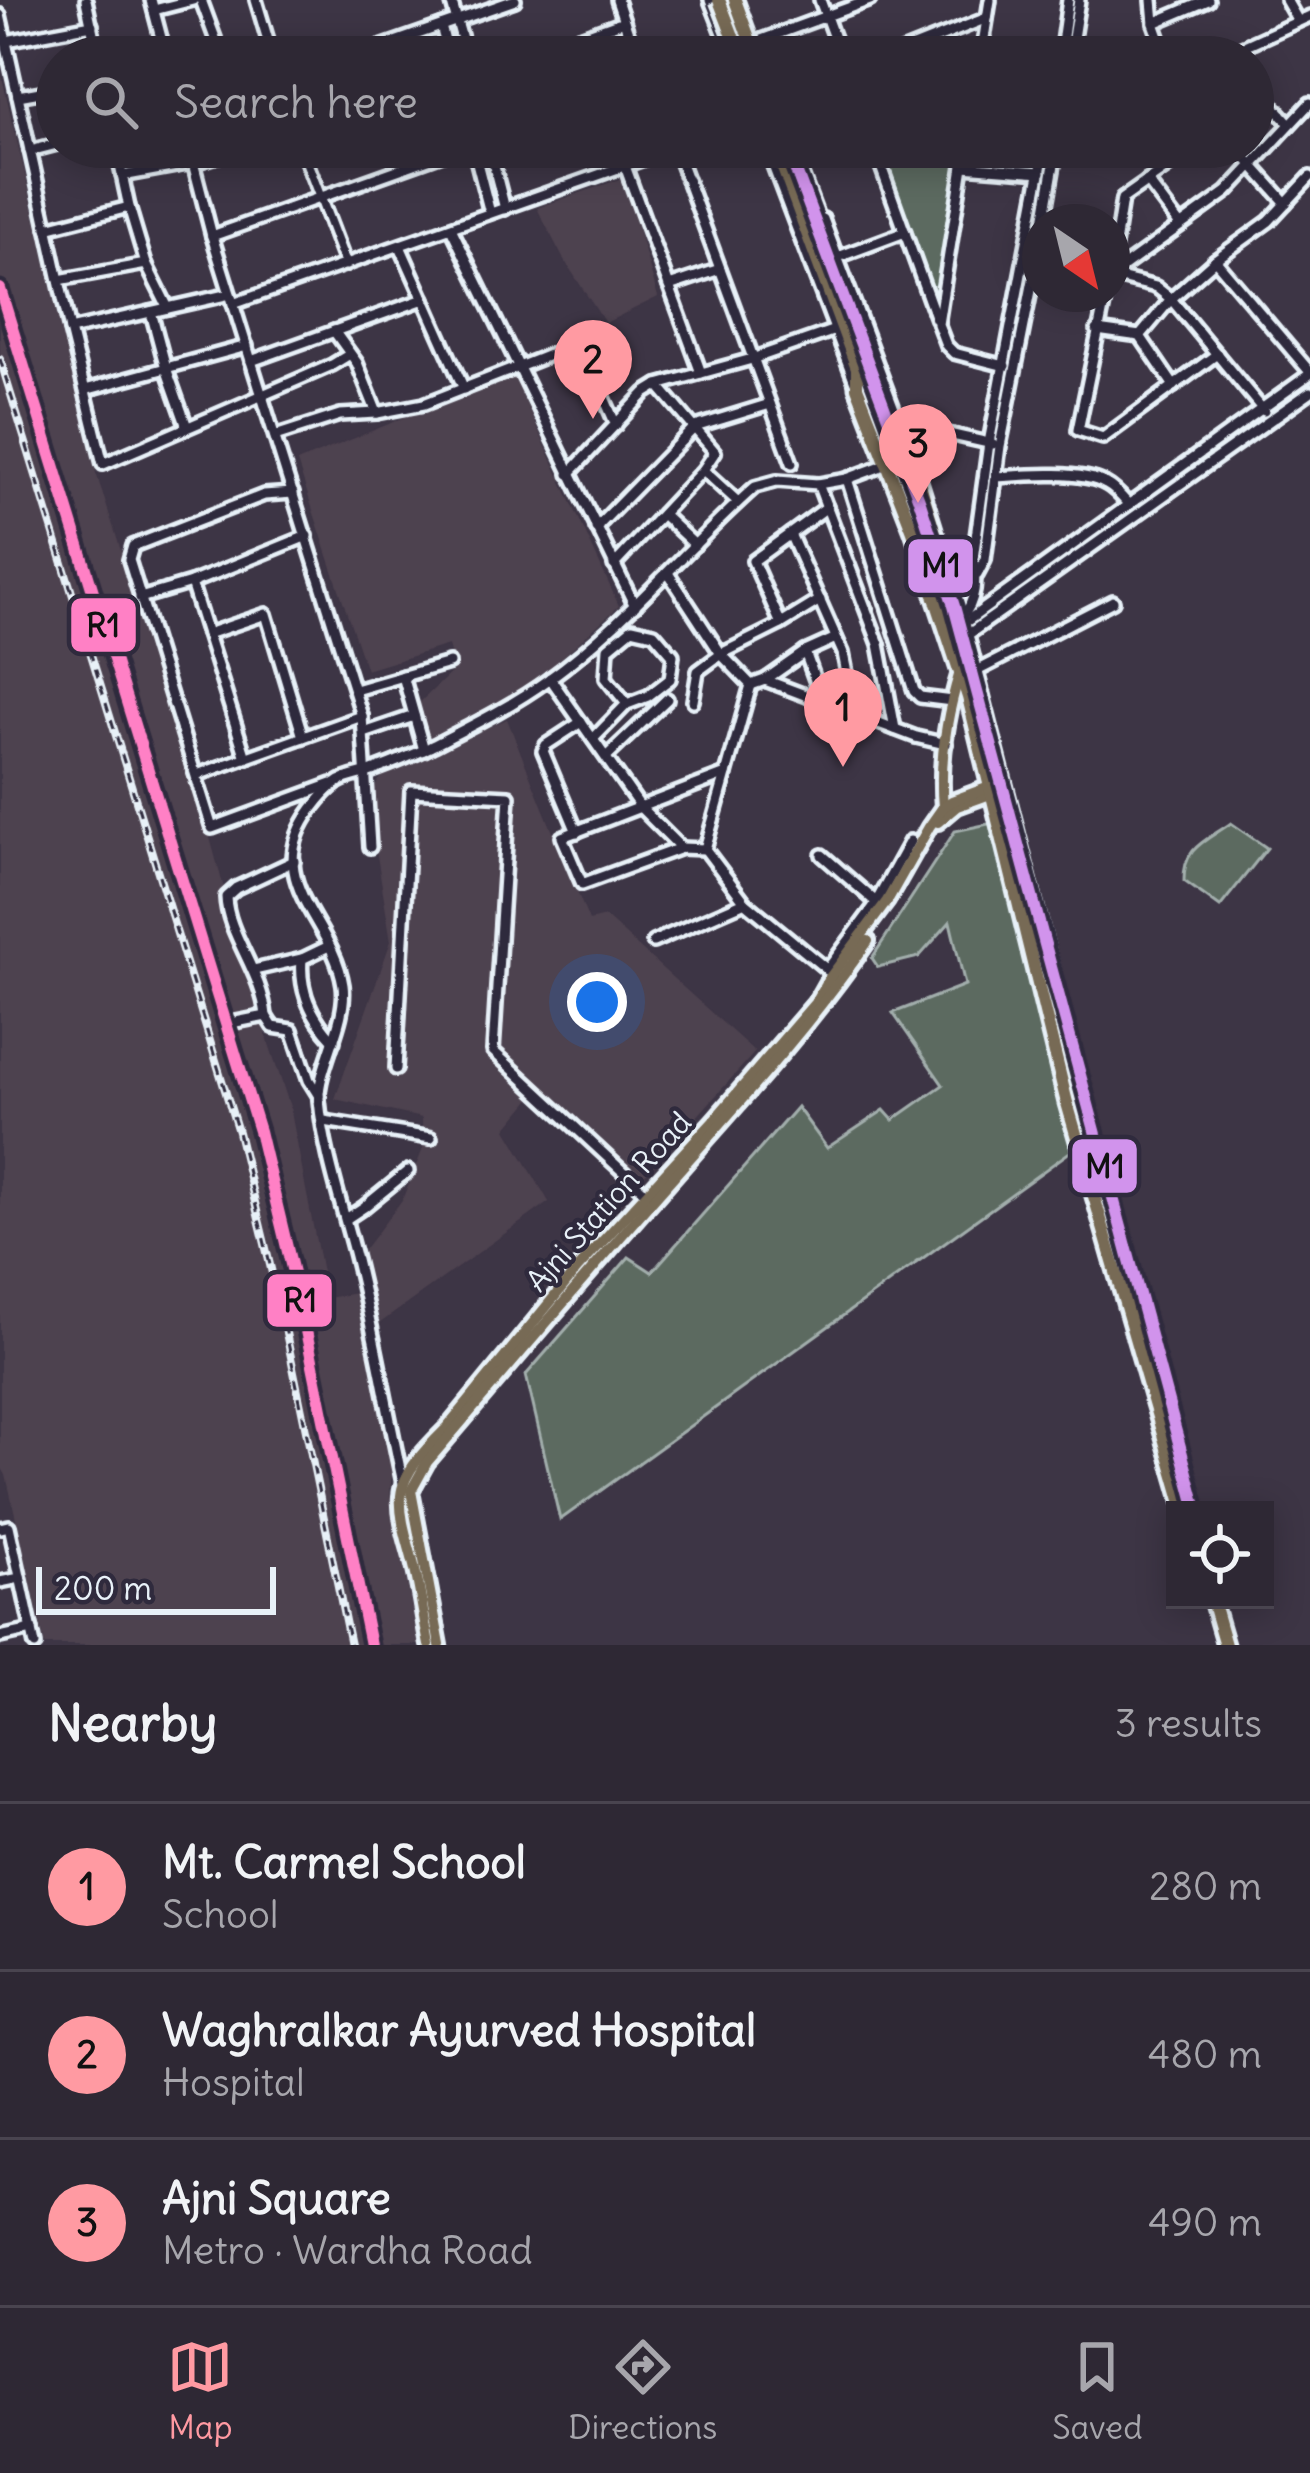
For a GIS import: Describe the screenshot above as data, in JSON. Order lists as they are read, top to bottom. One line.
{"streets":{"main road":["Ajni Station Road"]},"lines":["transit line M1","transit line R1"],"scale_bar":"200 m","north":"bottom right","page":{"search":"Search here","pins":["2","3","1"],"scale":"200 m","heading":["Nearby","3 results"],"list":[{"mark":"1","name":"Mt. Carmel School","note":"School","value":"280 m"},{"mark":"2","name":"Waghralkar Ayurved Hospital","note":"Hospital","value":"480 m"},{"mark":"3","name":"Ajni Square","note":"Metro · Wardha Road","value":"490 m"}],"nav":["Map","Directions","Saved"]}}
